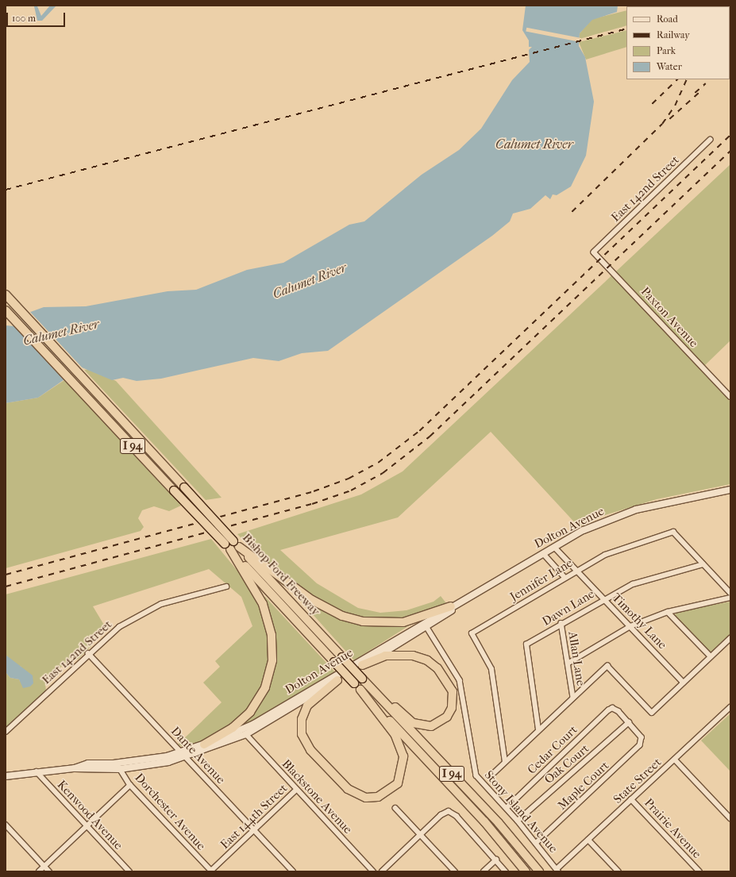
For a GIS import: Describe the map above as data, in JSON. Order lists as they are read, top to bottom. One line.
{"streets":{"highway":["I 94","Bishop Ford Freeway"],"street":["East 142nd Street","Paxton Avenue","Dolton Avenue","Jennifer Lane","Dawn Lane","Timothy Lane","Allan Lane","Cedar Court","Dante Avenue","Oak Court","State Street","Maple Court","Blackstone Avenue","Dorchester Avenue","Stony Island Avenue","Kenwood Avenue","East 144th Street","Prairie Avenue"]},"crossings":[["East 142nd Street","Paxton Avenue"],["East 142nd Street","Dante Avenue"],["Dolton Avenue","Timothy Lane"],["Dolton Avenue","Dante Avenue"],["Dolton Avenue","Blackstone Avenue"],["Dolton Avenue","Stony Island Avenue"],["Jennifer Lane","Dawn Lane"],["Jennifer Lane","Timothy Lane"],["Dawn Lane","Timothy Lane"],["Dawn Lane","Allan Lane"],["Cedar Court","Oak Court"],["Cedar Court","Maple Court"],["Cedar Court","Stony Island Avenue"],["Dante Avenue","East 144th Street"],["Oak Court","Maple Court"],["Oak Court","Stony Island Avenue"],["State Street","Stony Island Avenue"],["State Street","Prairie Avenue"],["Maple Court","Stony Island Avenue"],["Blackstone Avenue","East 144th Street"],["Dorchester Avenue","East 144th Street"]],"water":["Calumet River"],"legend":["Road","Railway","Park","Water"],"scale_bar":"100 m"}
